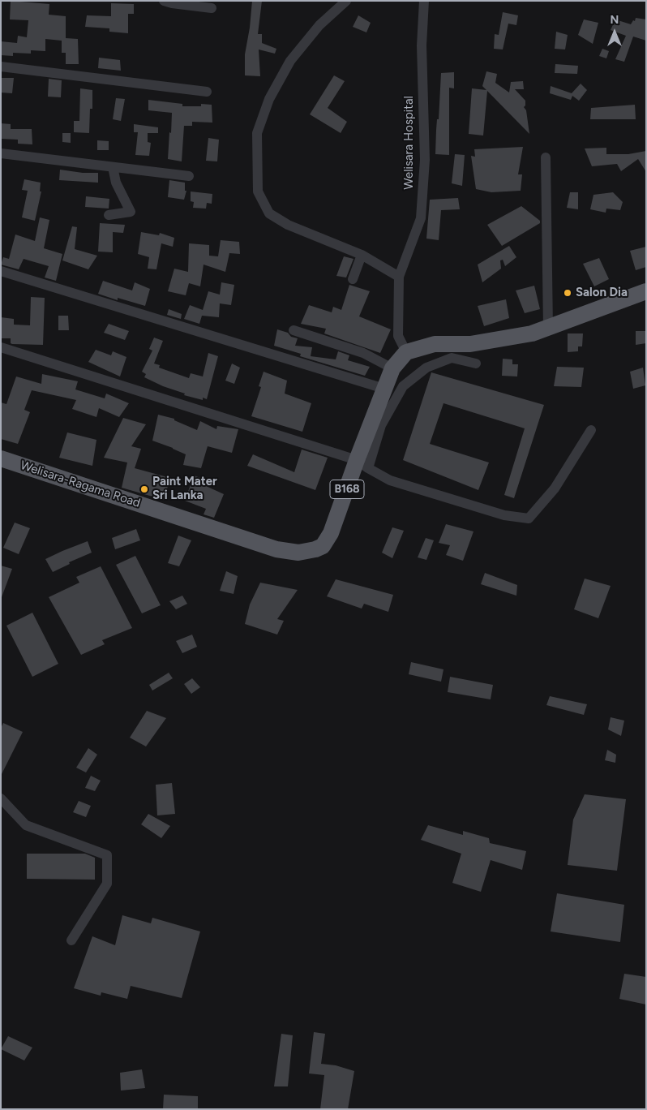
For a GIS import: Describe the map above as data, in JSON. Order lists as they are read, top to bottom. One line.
{"streets":{"main road":["Welisara-Ragama Road","B168"],"street":["Welisara Hospital"]},"crossings":[["Welisara Hospital","Welisara-Ragama Road"]],"places":["Salon Dia","Paint Mater Sri Lanka"],"north":"top"}
